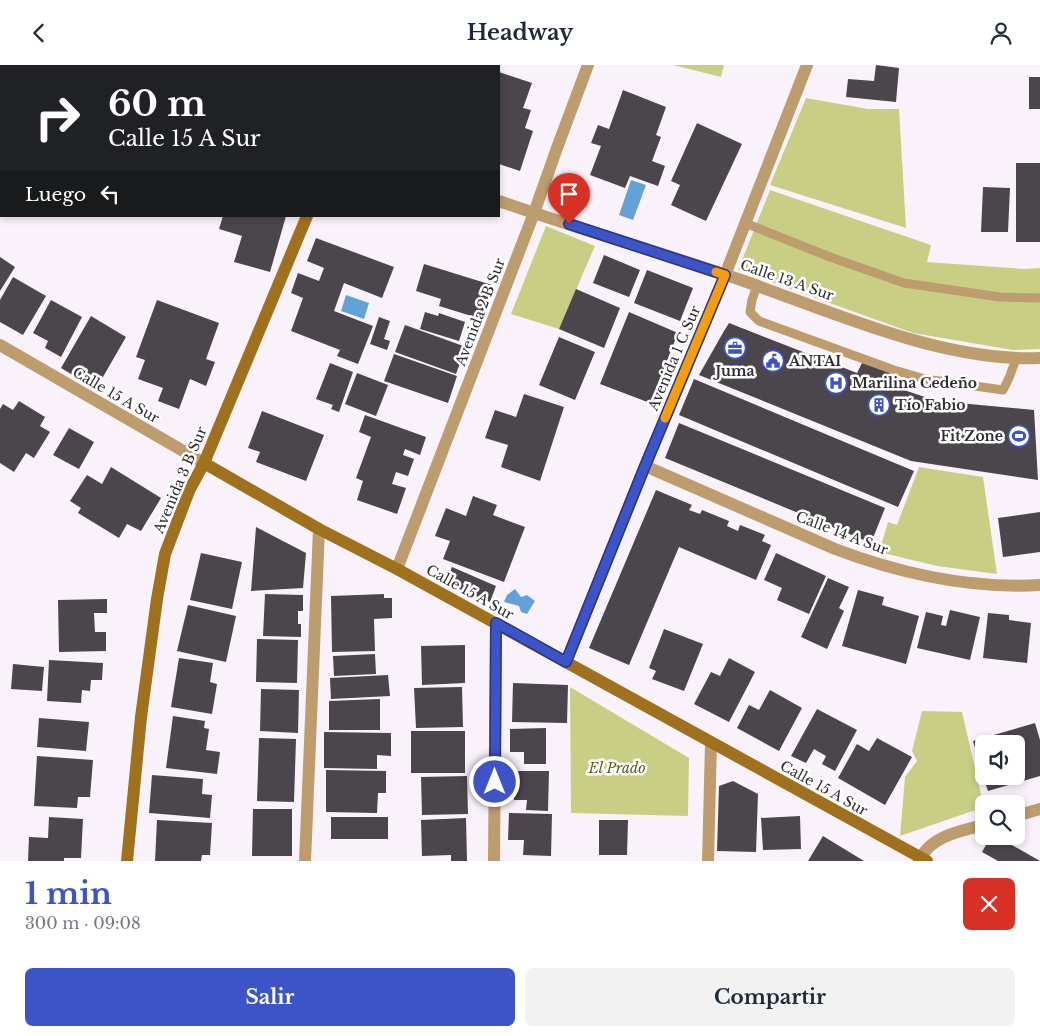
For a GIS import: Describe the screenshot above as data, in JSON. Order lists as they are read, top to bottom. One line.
{"streets":{"street":["Calle 13 A Sur","Avenida 2 B Sur","Avenida 1 C Sur","Calle 15 A Sur","Avenida 3 B Sur","Calle 14 A Sur"]},"crossings":[["Calle 13 A Sur","Avenida 2 B Sur"],["Calle 13 A Sur","Avenida 1 C Sur"],["Avenida 2 B Sur","Calle 15 A Sur"],["Avenida 1 C Sur","Calle 15 A Sur"],["Avenida 1 C Sur","Calle 14 A Sur"],["Calle 15 A Sur","Avenida 3 B Sur"]],"parks":["El Prado"],"places":{"office":["Juma"],"public building":["ANTAI"],"hospital":["Marilina Cedeño"],"building":["Tío Fabio"],"sports":["Fit Zone"]},"page":{"header":"Headway","turn":["60 m","Calle 15 A Sur"],"then":"Luego","heading":["1 min","300 m · 09:08"],"buttons":["Salir","Compartir"]}}
